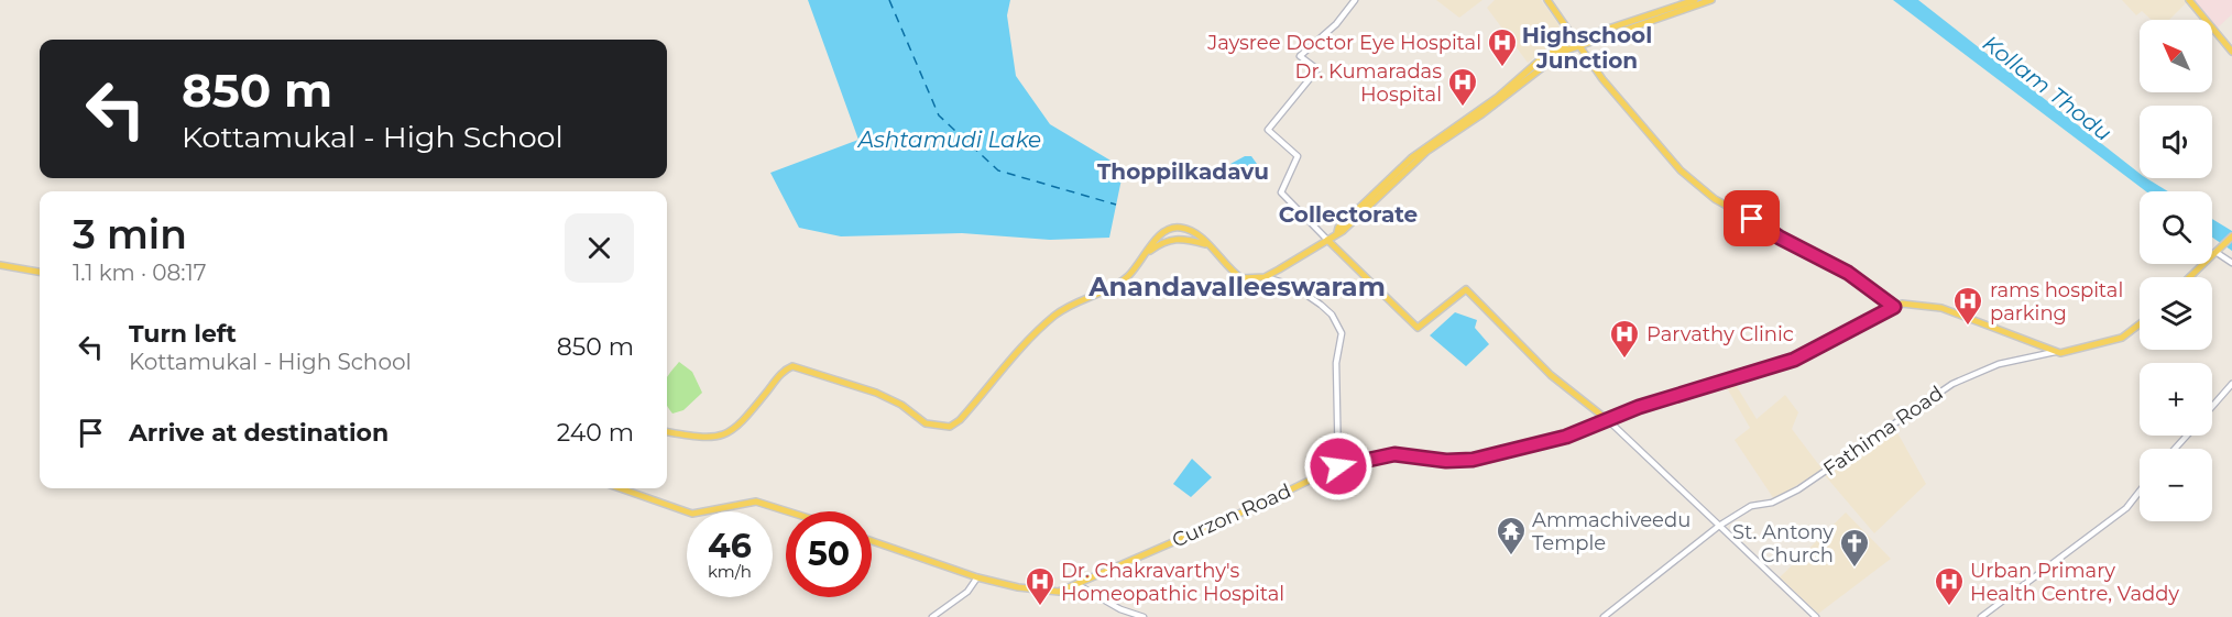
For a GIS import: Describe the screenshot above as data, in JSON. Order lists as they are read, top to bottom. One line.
{"streets":{"main road":["Curzon Road"],"street":["Fathima Road"]},"crossings":[["Fathima Road","Curzon Road"]],"districts":["Highschool Junction","Thoppilkadavu","Collectorate","Anandavalleeswaram"],"water":["Kollam Thodu","Ashtamudi Lake"],"places":{"hospital":["Jaysree Doctor Eye Hospital","Dr. Kumaradas Hospital","rams hospital parking","Parvathy Clinic","Dr. Chakravarthy's Homeopathic Hospital","Urban Primary Health Centre, Vaddy"],"temple":["Ammachiveedu Temple"],"church":["St. Antony Church"]},"north":"top left","page":{"map_buttons":["+","−"],"turn":["850 m","Kottamukal - High School"],"heading":["3 min","1.1 km · 08:17"],"list":[{"name":"Turn left","note":"Kottamukal - High School","value":"850 m"},{"name":"Arrive at destination","value":"240 m"}],"speed":"46 km/h","limit":"50"}}
